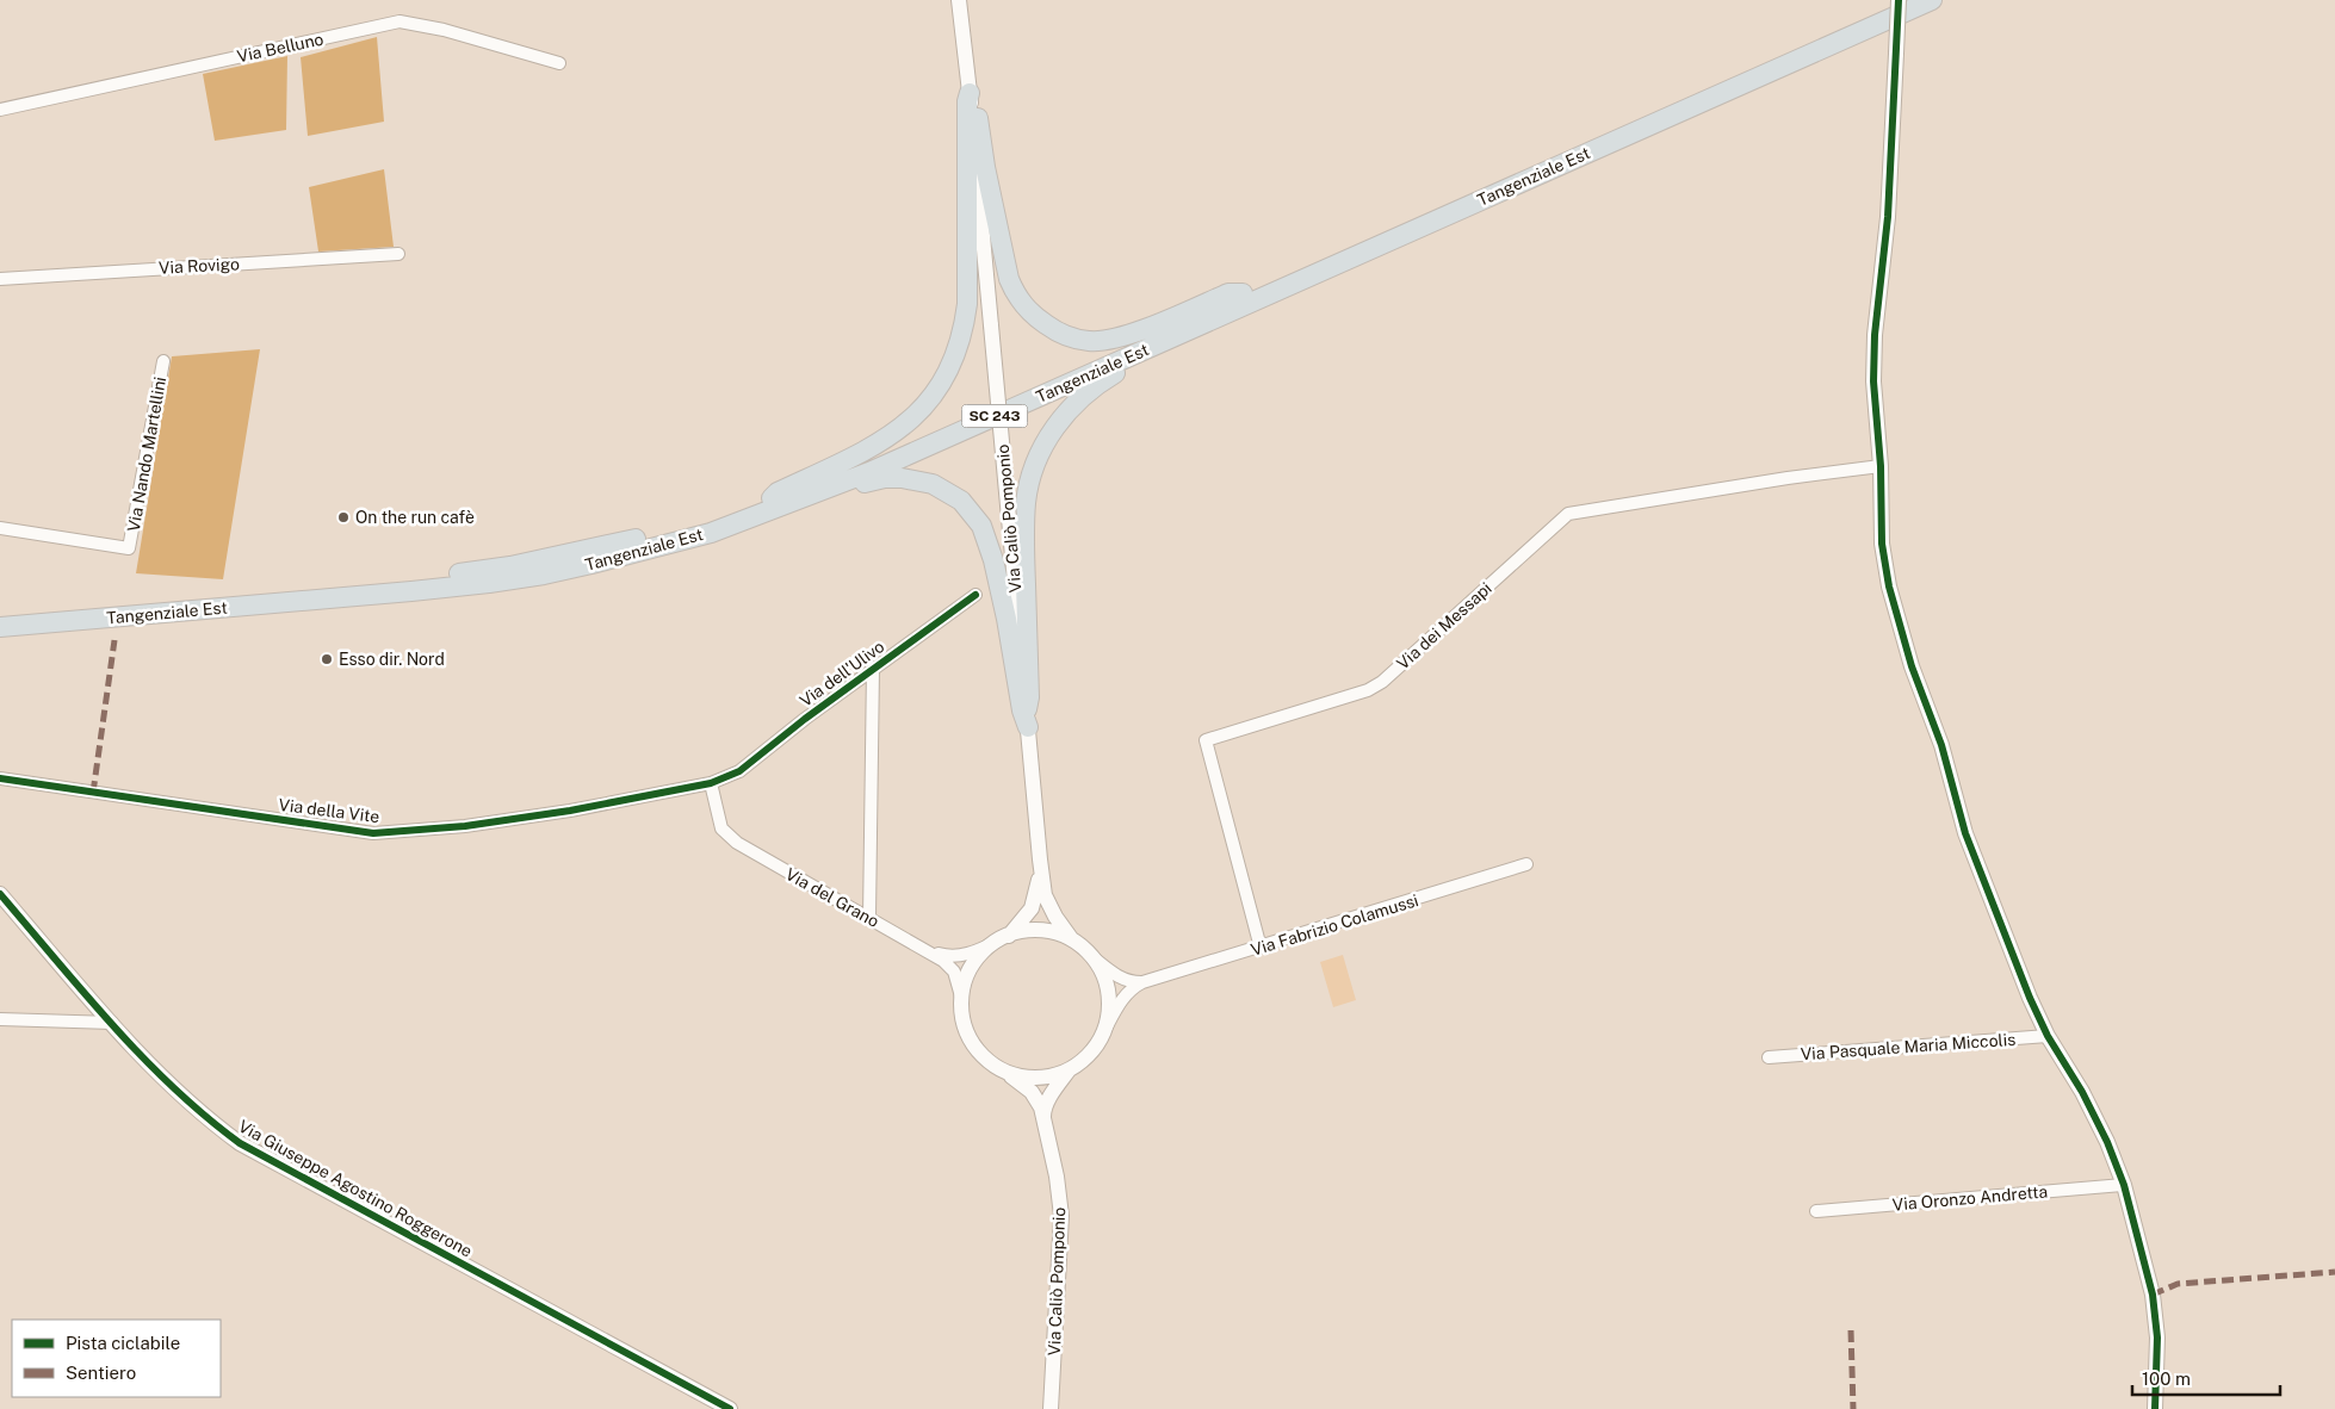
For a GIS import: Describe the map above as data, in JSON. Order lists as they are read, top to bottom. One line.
{"streets":{"highway":["Tangenziale Est","SC 243"],"street":["Via Belluno","Via Rovigo","Via Nando Martellini","Via Caliò Pomponio","Via dei Messapi","Via dell'Ulivo","Via della Vite","Via del Grano","Via Fabrizio Colamussi","Via Pasquale Maria Miccolis","Via Giuseppe Agostino Roggerone","Via Oronzo Andretta"]},"crossings":[["Via dei Messapi","Via Fabrizio Colamussi"],["Via dell'Ulivo","Via della Vite"],["Via dell'Ulivo","Via del Grano"],["Via della Vite","Via del Grano"]],"places":["On the run cafè","Esso dir. Nord"],"legend":["Pista ciclabile","Sentiero"],"scale_bar":"100 m"}
